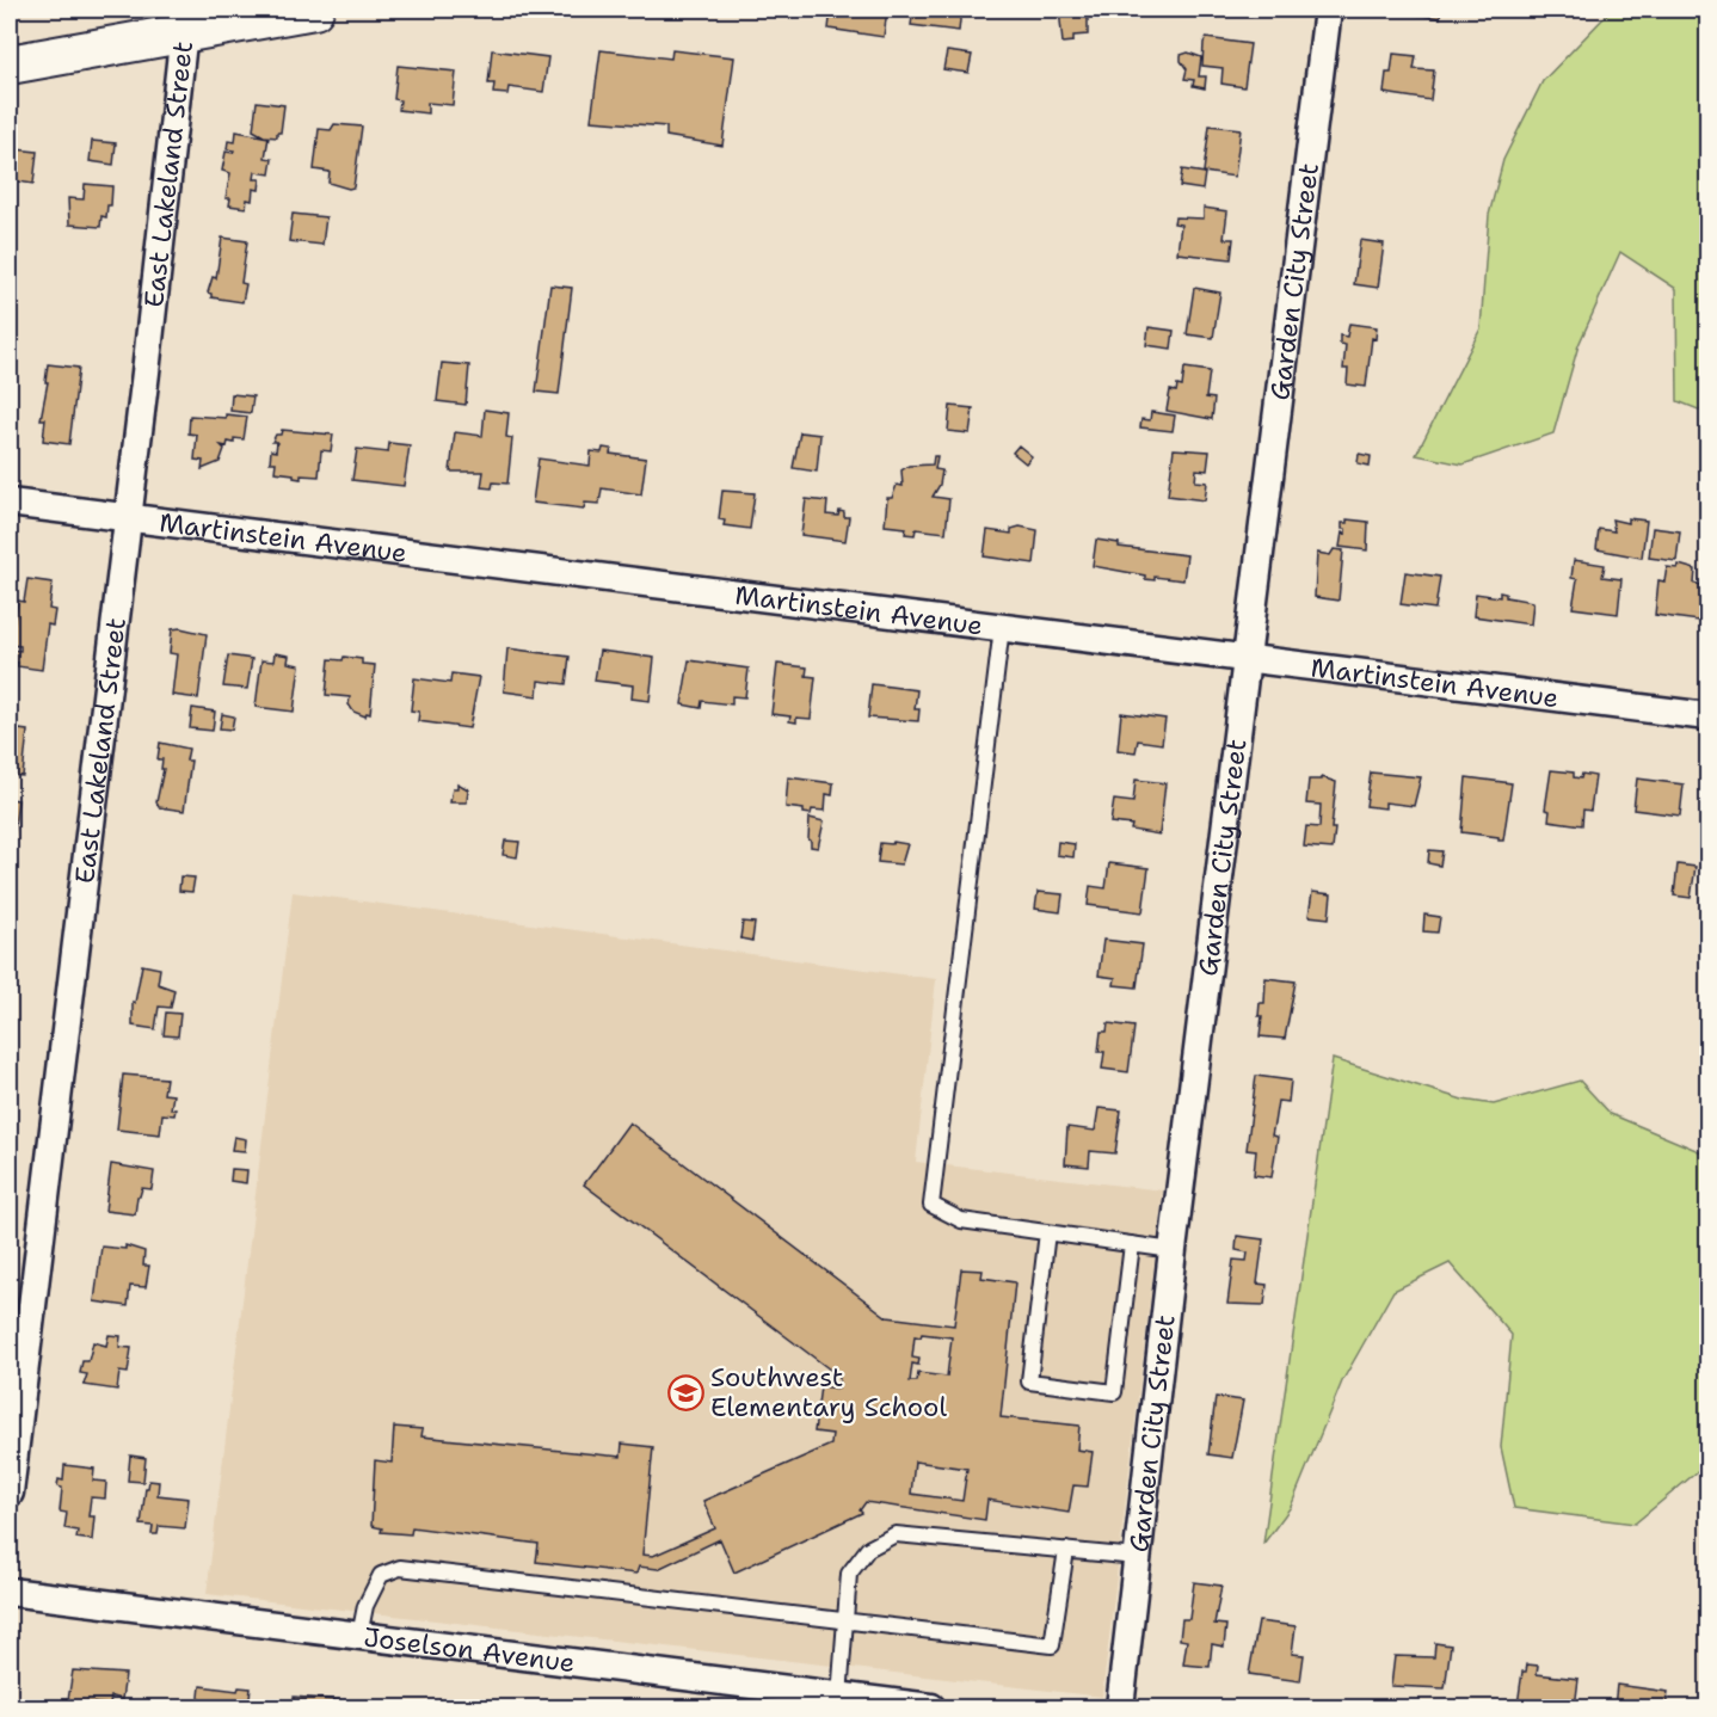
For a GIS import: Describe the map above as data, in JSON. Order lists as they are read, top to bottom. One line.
{"streets":{"street":["East Lakeland Street","Garden City Street","Martinstein Avenue","Joselson Avenue"]},"crossings":[["East Lakeland Street","Martinstein Avenue"],["Garden City Street","Martinstein Avenue"]],"places":{"school or university":["Southwest Elementary School"]}}
